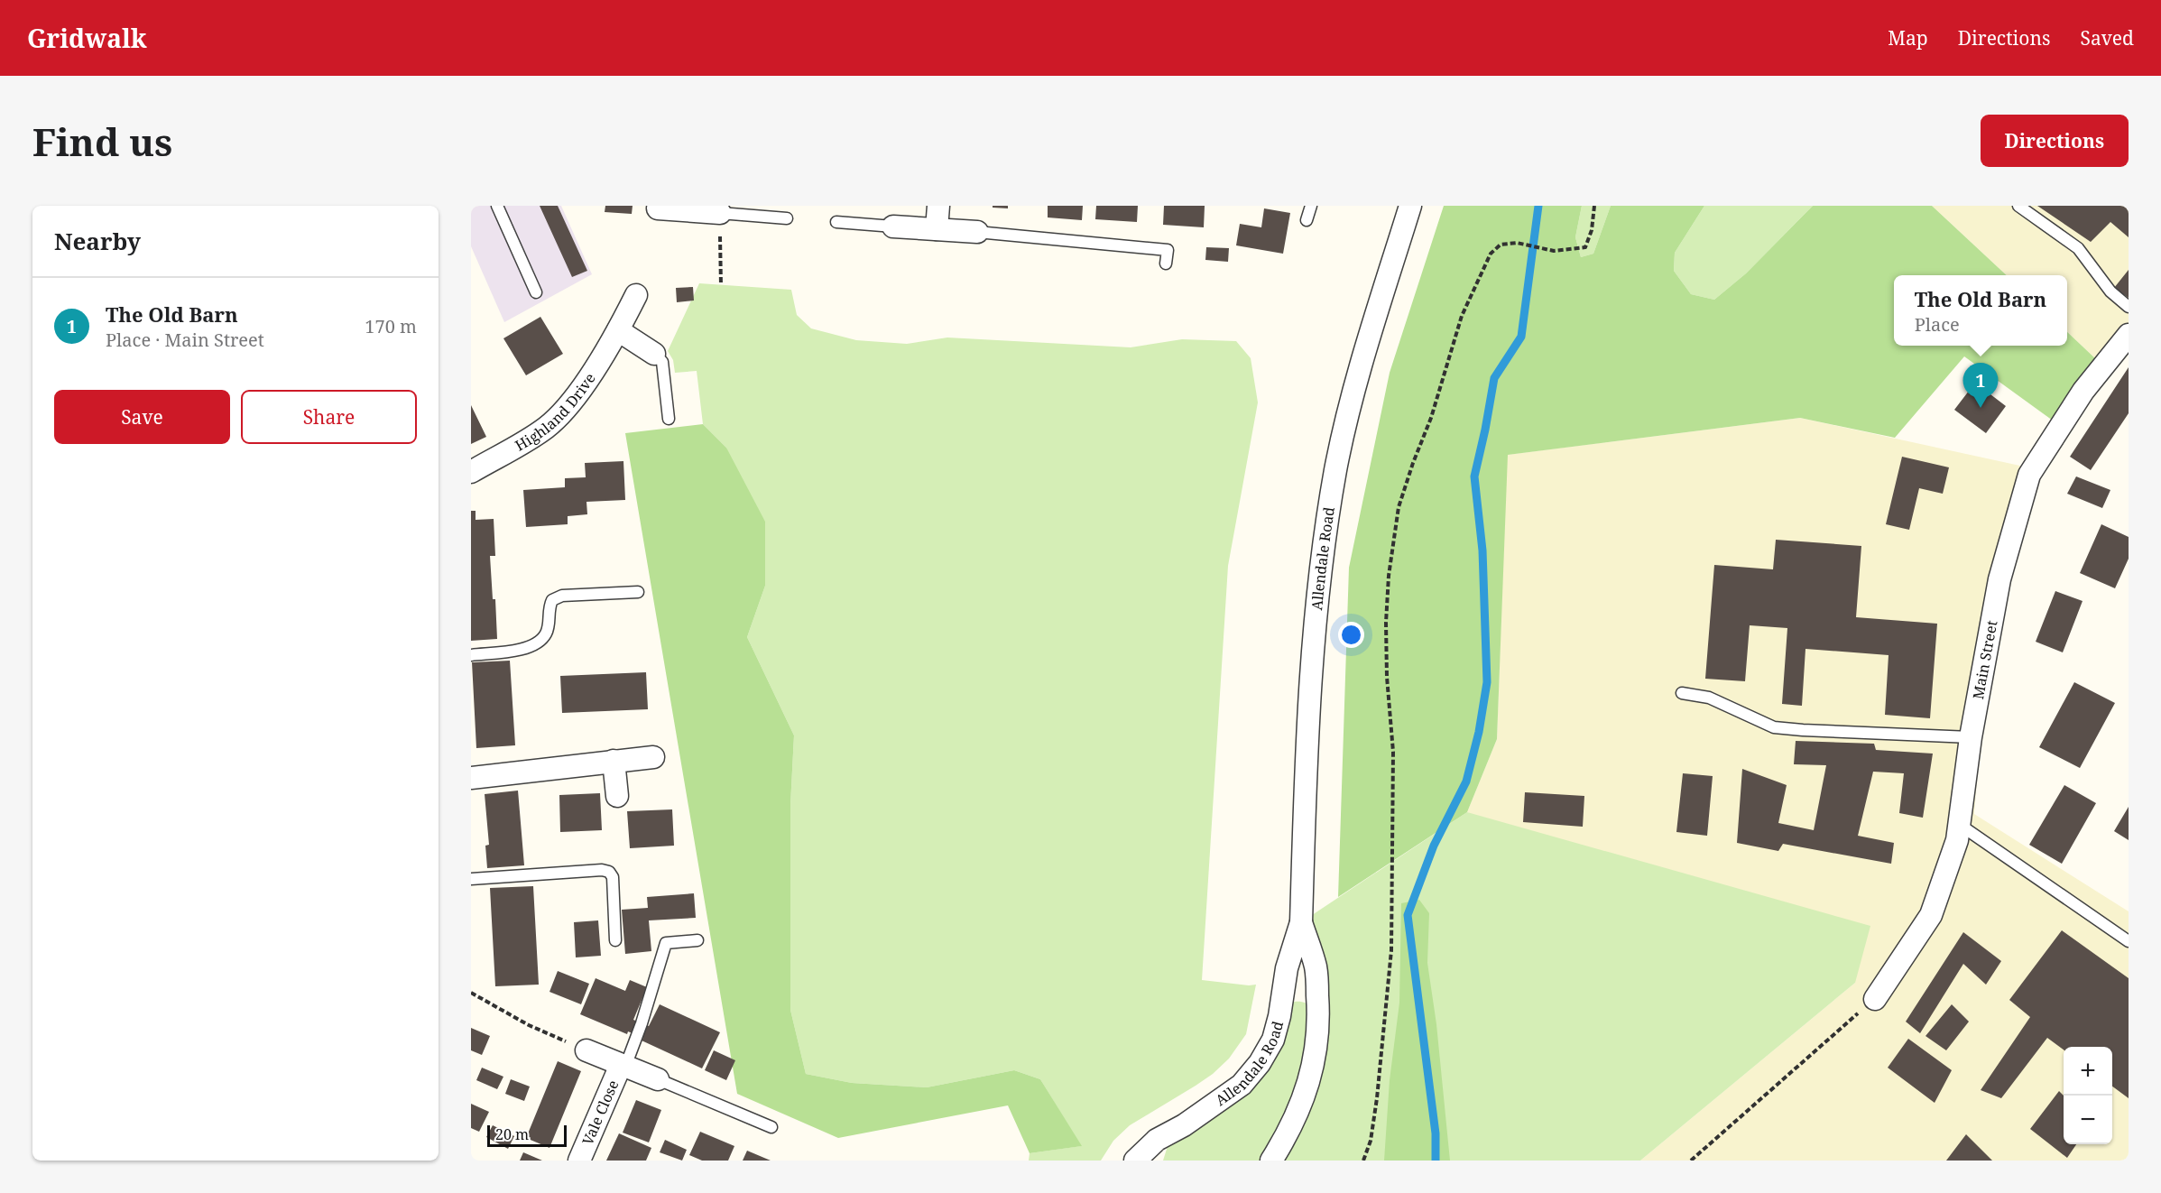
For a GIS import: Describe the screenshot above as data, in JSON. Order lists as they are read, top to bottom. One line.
{"streets":{"street":["Highland Drive","Allendale Road","Main Street","Vale Close"]},"scale_bar":"20 m","page":{"header":"Gridwalk","nav":["Map","Directions","Saved"],"buttons":["Directions",["Save","Share"]],"title":"Find us","heading":"Nearby","popup":["The Old Barn","Place"],"list":[{"mark":"1","name":"The Old Barn","note":"Place · Main Street","value":"170 m"}],"pins":"1","map_buttons":["+","−"],"scale":"20 m"}}
